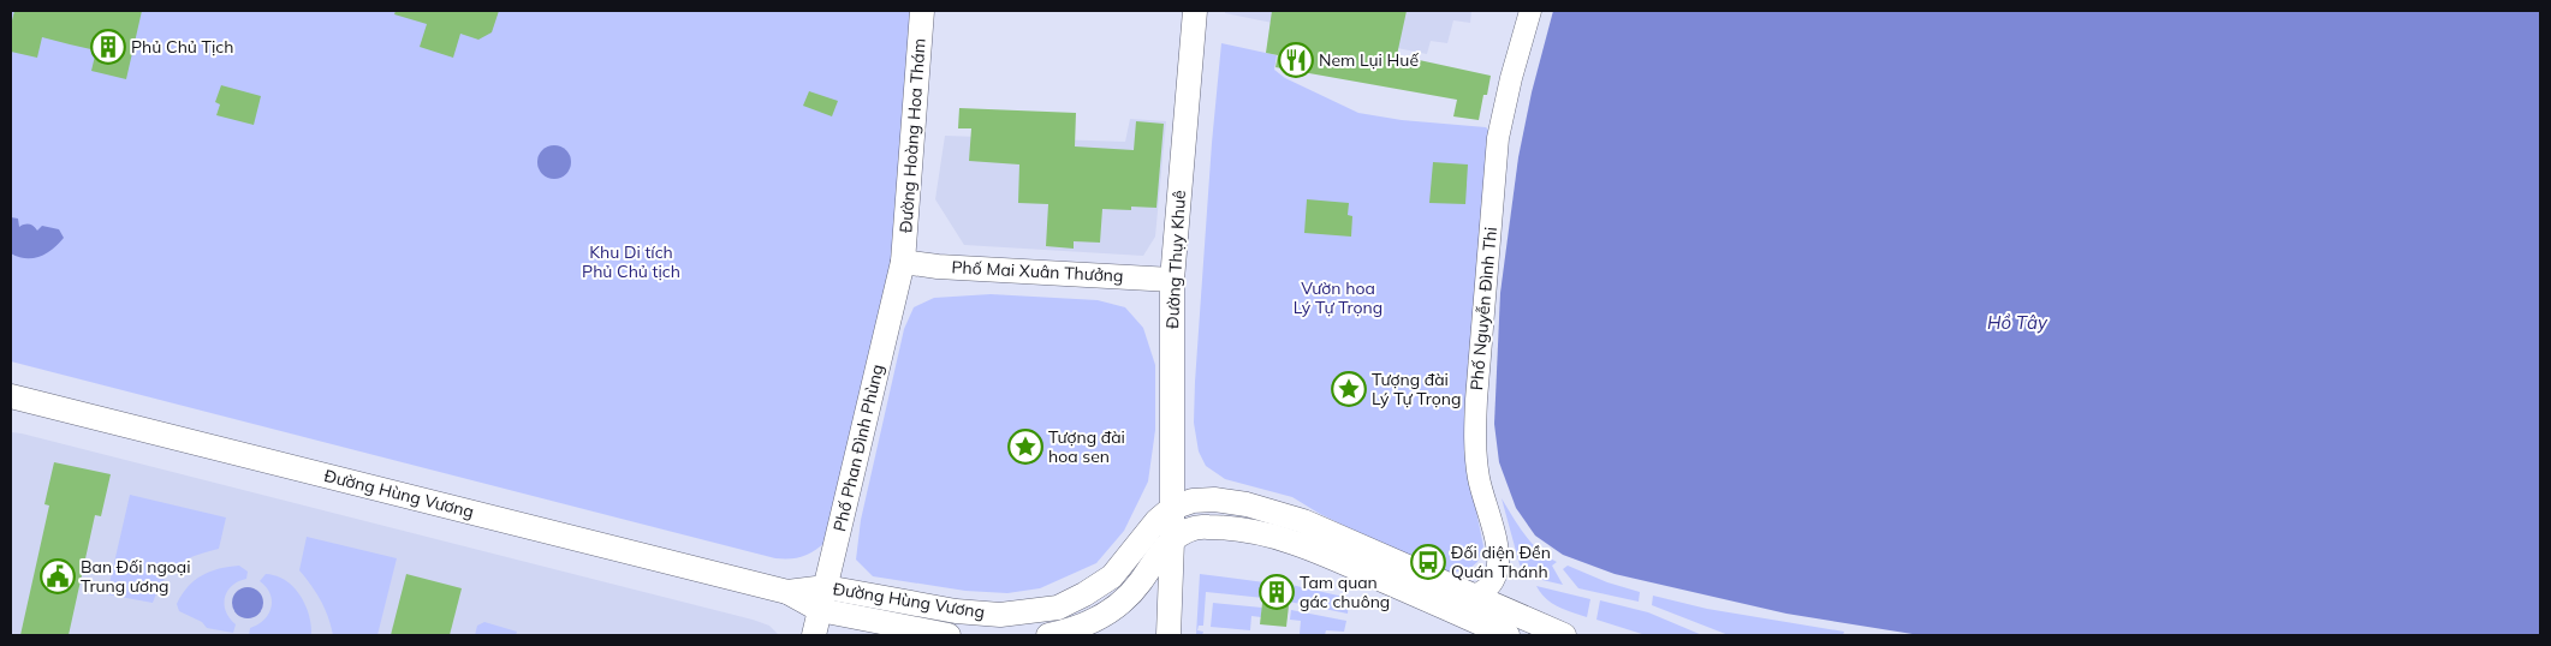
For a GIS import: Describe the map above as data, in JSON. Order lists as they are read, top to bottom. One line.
{"streets":{"main road":["Đường Hoàng Hoa Thám","Đường Thụy Khuê","Phố Mai Xuân Thưởng","Phố Phan Đình Phùng","Đường Hùng Vương"],"street":["Phố Nguyễn Đình Thi"]},"crossings":[["Đường Hoàng Hoa Thám","Phố Mai Xuân Thưởng"],["Đường Hoàng Hoa Thám","Phố Phan Đình Phùng"],["Đường Thụy Khuê","Phố Mai Xuân Thưởng"],["Đường Thụy Khuê","Đường Hùng Vương"],["Phố Mai Xuân Thưởng","Phố Phan Đình Phùng"],["Phố Phan Đình Phùng","Đường Hùng Vương"]],"water":["Hồ Tây"],"parks":["Khu Di tích Phủ Chủ tịch","Vườn hoa Lý Tự Trọng"],"places":{"building":["Phủ Chủ Tịch","Tam quan gác chuông"],"restaurant":["Nem Lụi Huế"],"place":["Tượng đài Lý Tự Trọng","Tượng đài hoa sen"],"bus stop":["Đối diện Đền Quán Thánh"],"public building":["Ban Đối ngoại Trung ương"]}}
